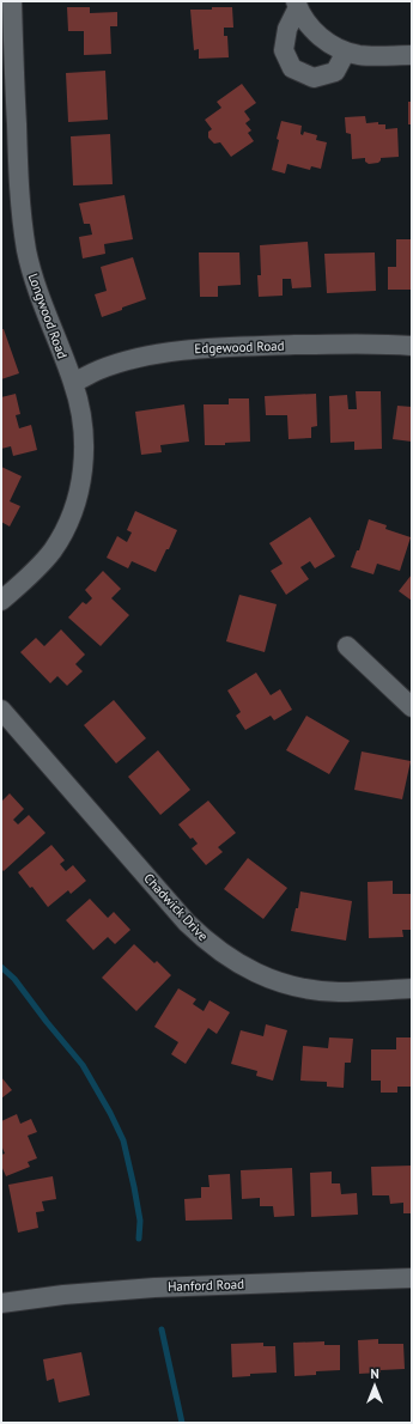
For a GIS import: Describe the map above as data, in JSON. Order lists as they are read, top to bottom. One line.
{"streets":{"street":["Longwood Road","Edgewood Road","Chadwick Drive","Hanford Road"]},"crossings":[["Longwood Road","Edgewood Road"]],"north":"top"}
